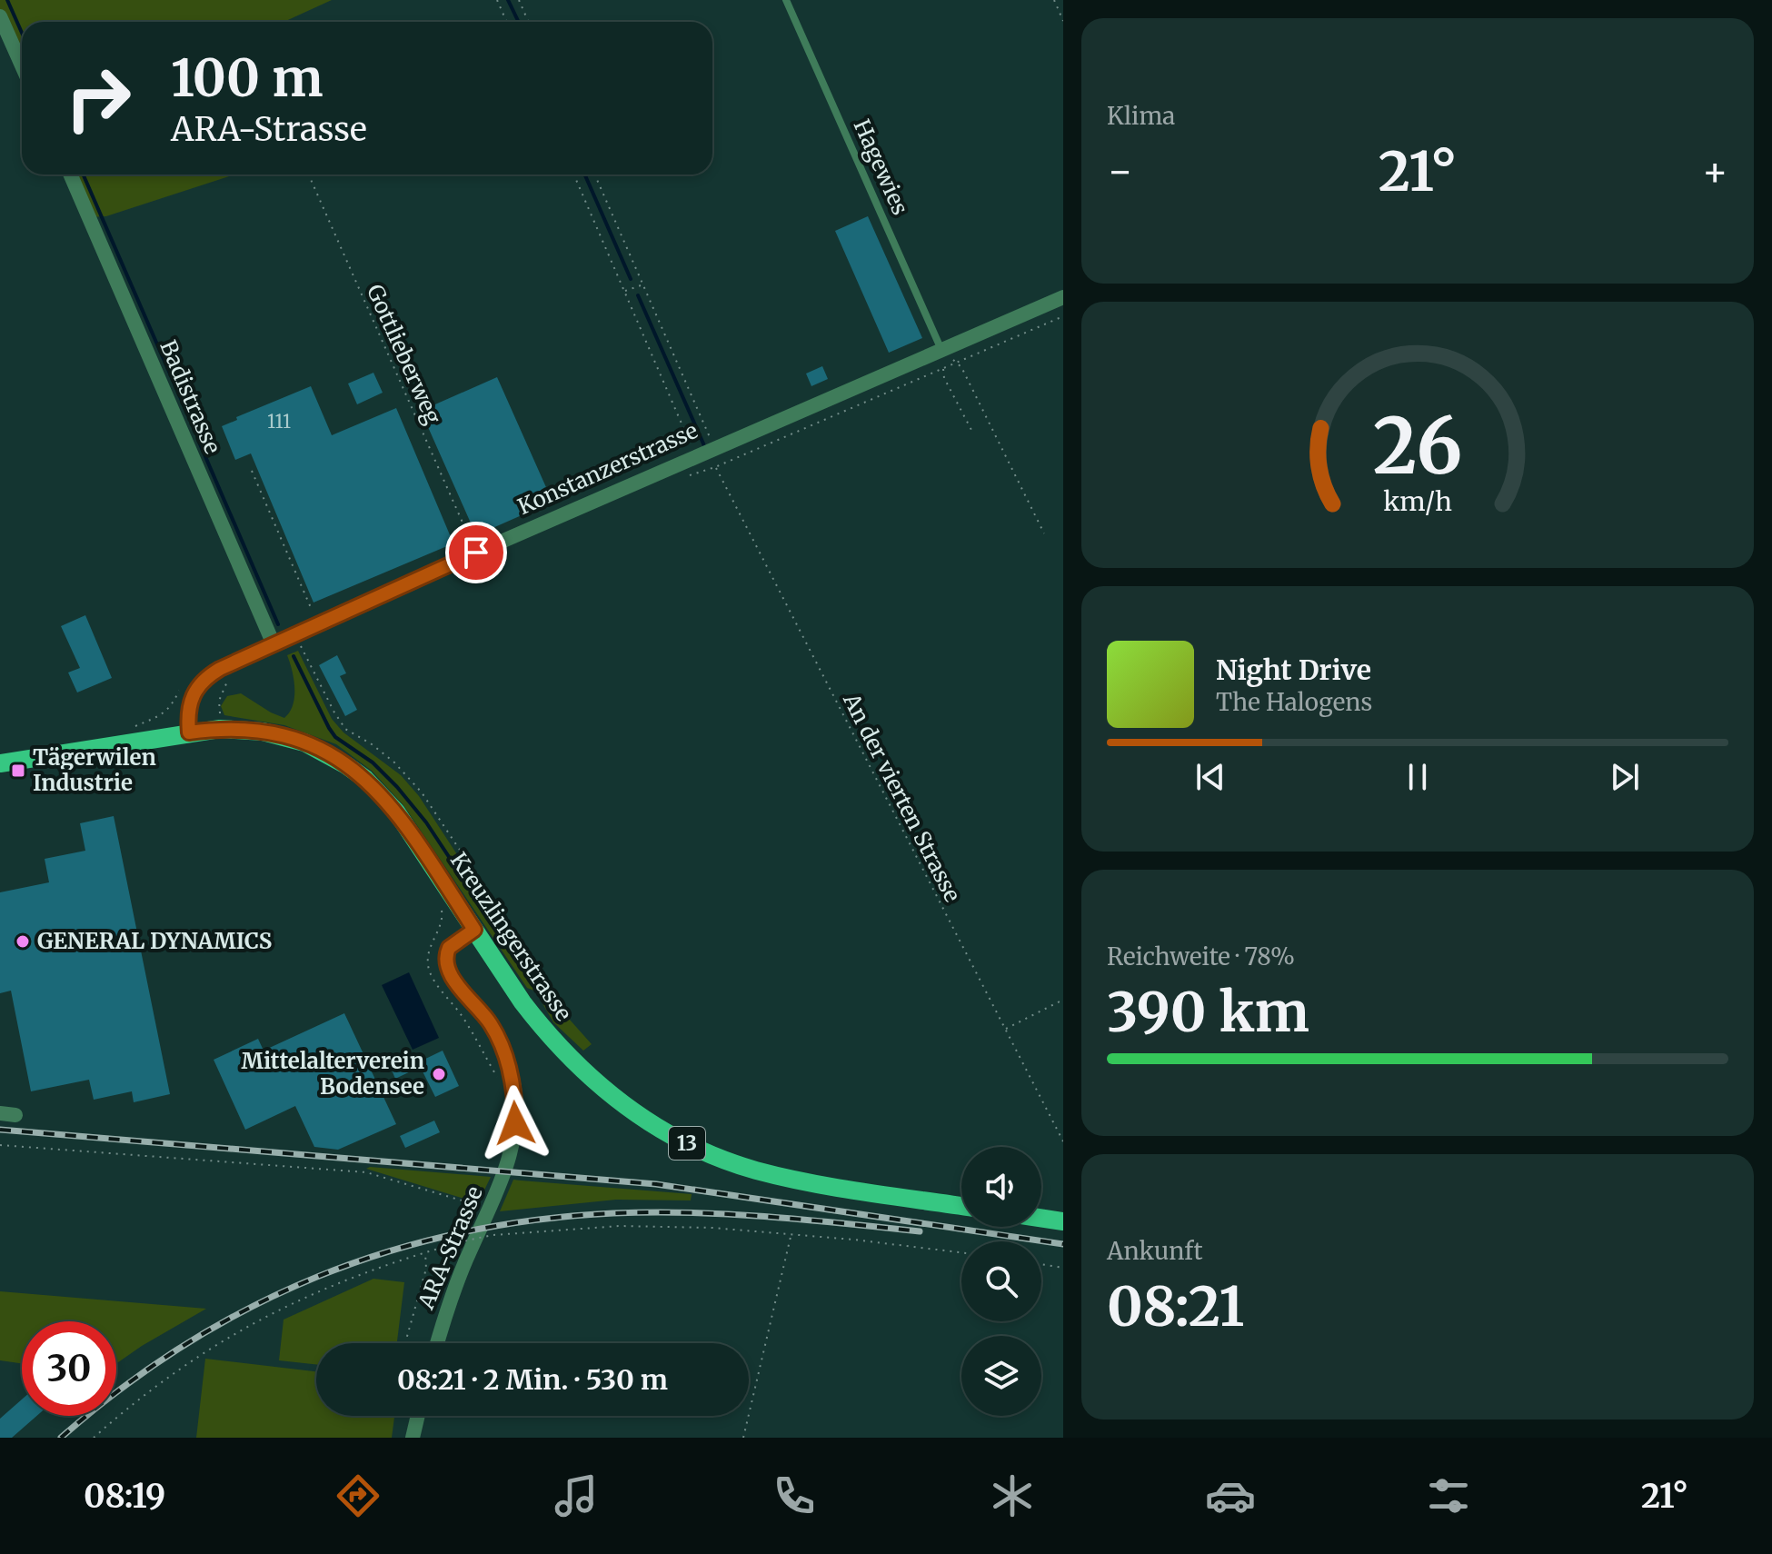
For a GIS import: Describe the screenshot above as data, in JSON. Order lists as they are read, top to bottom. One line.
{"streets":{"main road":["Kreuzlingerstrasse","13"],"street":["Badistrasse","Konstanzerstrasse","ARA-Strasse"],"lane":["Hagewies"],"path":["Gottlieberweg","An der vierten Strasse"]},"crossings":[["Hagewies","Konstanzerstrasse"],["Gottlieberweg","Konstanzerstrasse"],["Badistrasse","Konstanzerstrasse"],["Konstanzerstrasse","Kreuzlingerstrasse"],["Konstanzerstrasse","13"],["Kreuzlingerstrasse","13"],["Kreuzlingerstrasse","ARA-Strasse"]],"places":{"transit":["Tägerwilen Industrie"],"other":["GENERAL DYNAMICS","Mittelalterverein Bodensee"]},"house_numbers":["111"],"page":{"tile":["Klima",["Reichweite · 78%","390 km"],["Ankunft","08:21"]],"turn":["100 m","ARA-Strasse"],"heat":["−","21°","+"],"song":["Night Drive","The Halogens"],"limit":"30","trip":"08:21 · 2 Min. · 530 m","tabs":["08:19","21°"],"gauge":["26","km/h"]}}
